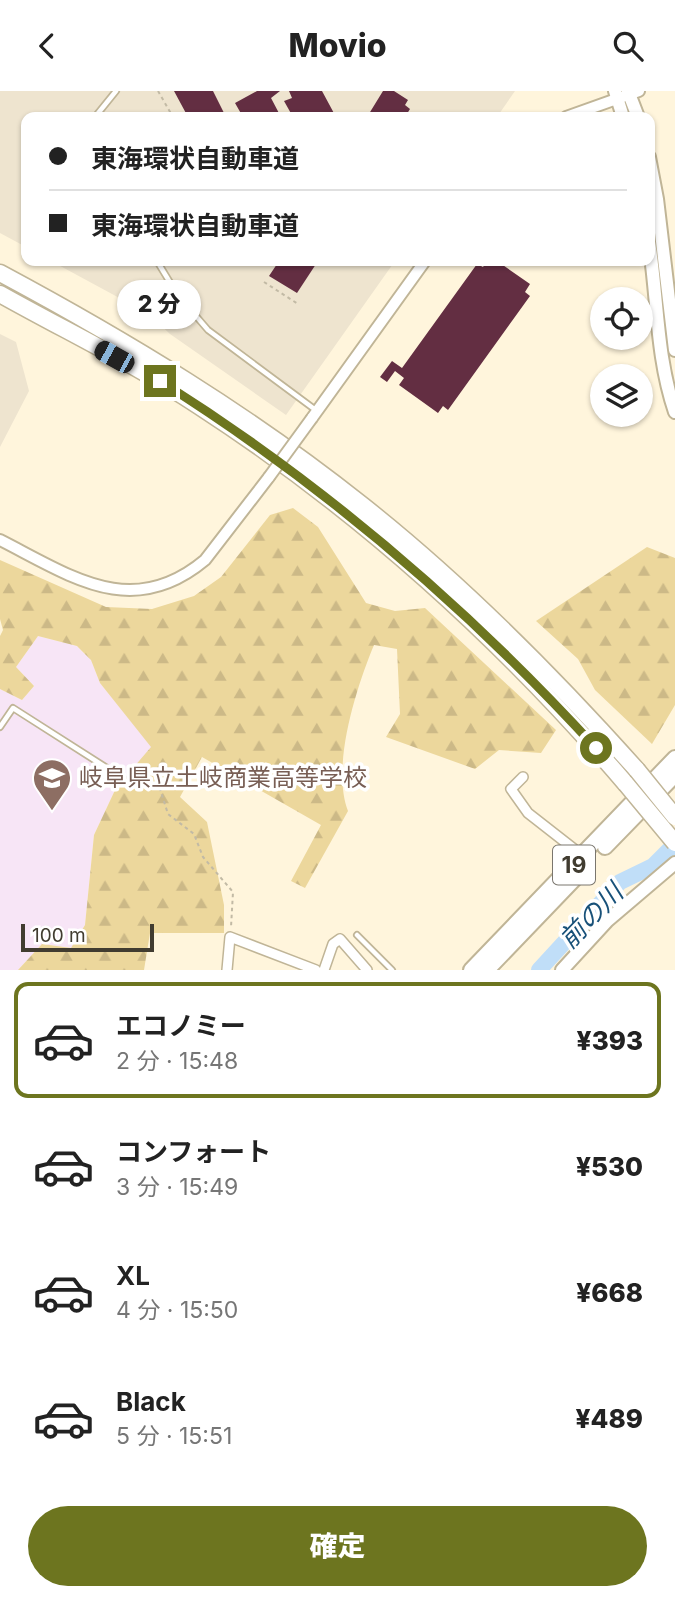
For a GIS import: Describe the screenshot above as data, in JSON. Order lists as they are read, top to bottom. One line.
{"streets":{"highway":["19"]},"water":["前の川"],"places":{"school or university":["岐阜県立土岐商業高等学校"]},"scale_bar":"100 m","page":{"header":"Movio","banner":["東海環状自動車道","東海環状自動車道"],"bubble":"2 分","scale":"100 m","list":[{"name":"エコノミー","note":"2 分 · 15:48","value":"¥393"},{"name":"コンフォート","note":"3 分 · 15:49","value":"¥530"},{"name":"XL","note":"4 分 · 15:50","value":"¥668"},{"name":"Black","note":"5 分 · 15:51","value":"¥489"}],"buttons":"確定"}}
